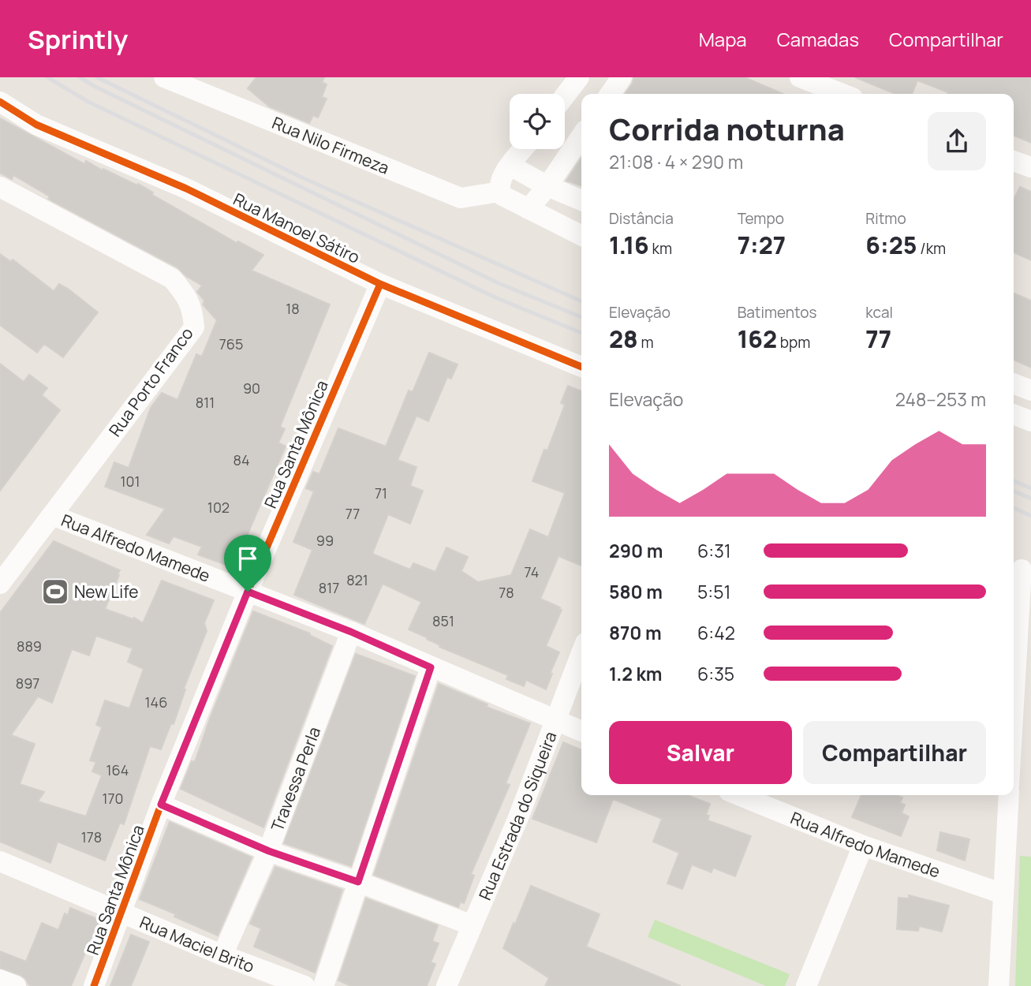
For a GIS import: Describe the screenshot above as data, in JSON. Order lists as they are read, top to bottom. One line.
{"streets":{"street":["Rua Nilo Firmeza","Rua Manoel Sátiro","Rua Porto Franco","Rua Santa Mônica","Rua Alfredo Mamede","Travessa Perla","Rua Estrada do Siqueira","Rua Maciel Brito"]},"crossings":[["Rua Manoel Sátiro","Rua Santa Mônica"],["Rua Porto Franco","Rua Alfredo Mamede"],["Rua Santa Mônica","Rua Alfredo Mamede"],["Rua Santa Mônica","Rua Maciel Brito"],["Rua Alfredo Mamede","Travessa Perla"],["Rua Alfredo Mamede","Rua Estrada do Siqueira"],["Travessa Perla","Rua Maciel Brito"]],"places":{"sports":["New Life"]},"house_numbers":["18","765","90","811","84","101","71","102","77","99","74","821","817","78","851","889","897","146","164","170","178"],"page":{"header":"Sprintly","nav":["Mapa","Camadas","Compartilhar"],"heading":["Corrida noturna","21:08 · 4 × 290 m"],"stats":[["Distância","1.16 km"],["Tempo","7:27"],["Ritmo","6:25 /km"],["Elevação","28 m"],["Batimentos","162 bpm"],["kcal","77"]],"chart":["Elevação","248–253 m"],"list":[{"name":"290 m","note":"6:31"},{"name":"580 m","note":"5:51"},{"name":"870 m","note":"6:42"},{"name":"1.2 km","note":"6:35"}],"buttons":["Salvar","Compartilhar"]}}
